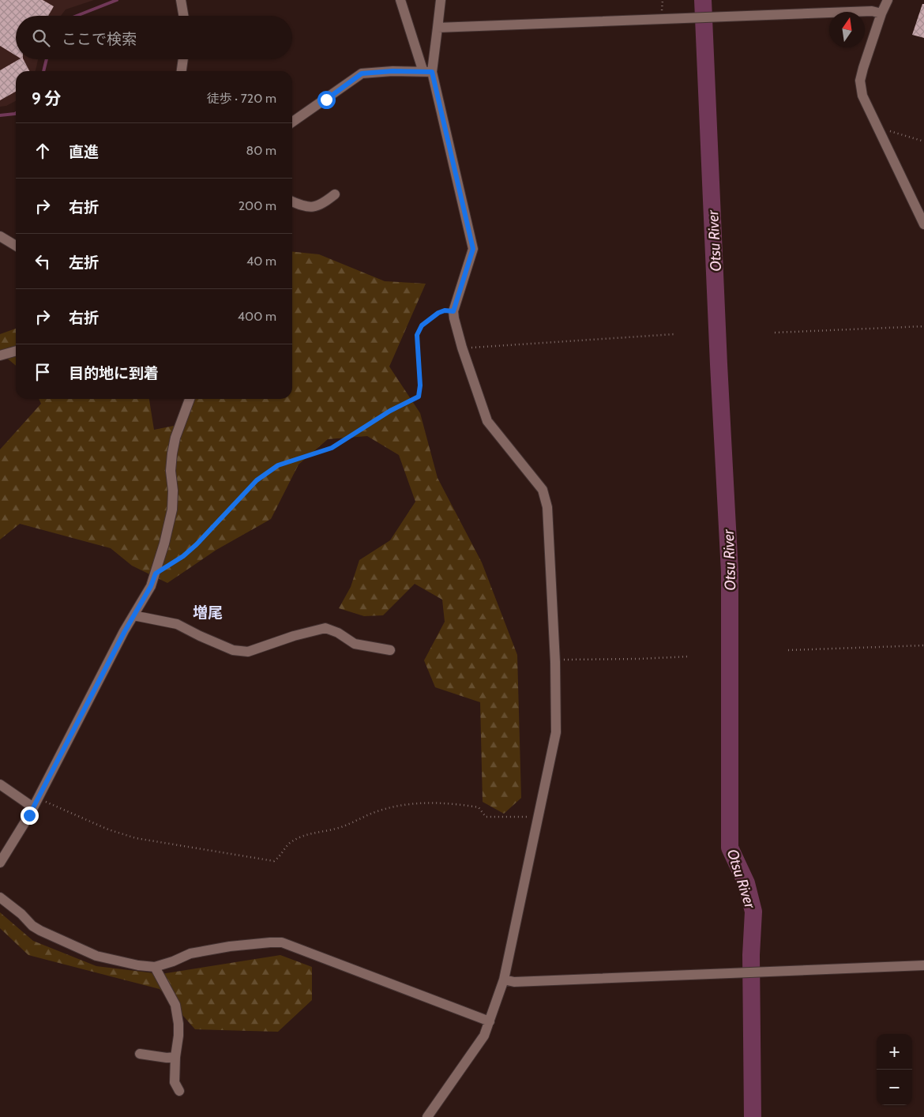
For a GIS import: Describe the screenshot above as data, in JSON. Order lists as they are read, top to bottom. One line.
{"districts":["増尾"],"water":["Otsu River"],"north":"top","page":{"search":"ここで検索","heading":["9 分","徒歩 · 720 m"],"list":[["直進","80 m"],["右折","200 m"],["左折","40 m"],["右折","400 m"],"目的地に到着"],"map_buttons":["+","−"]}}
